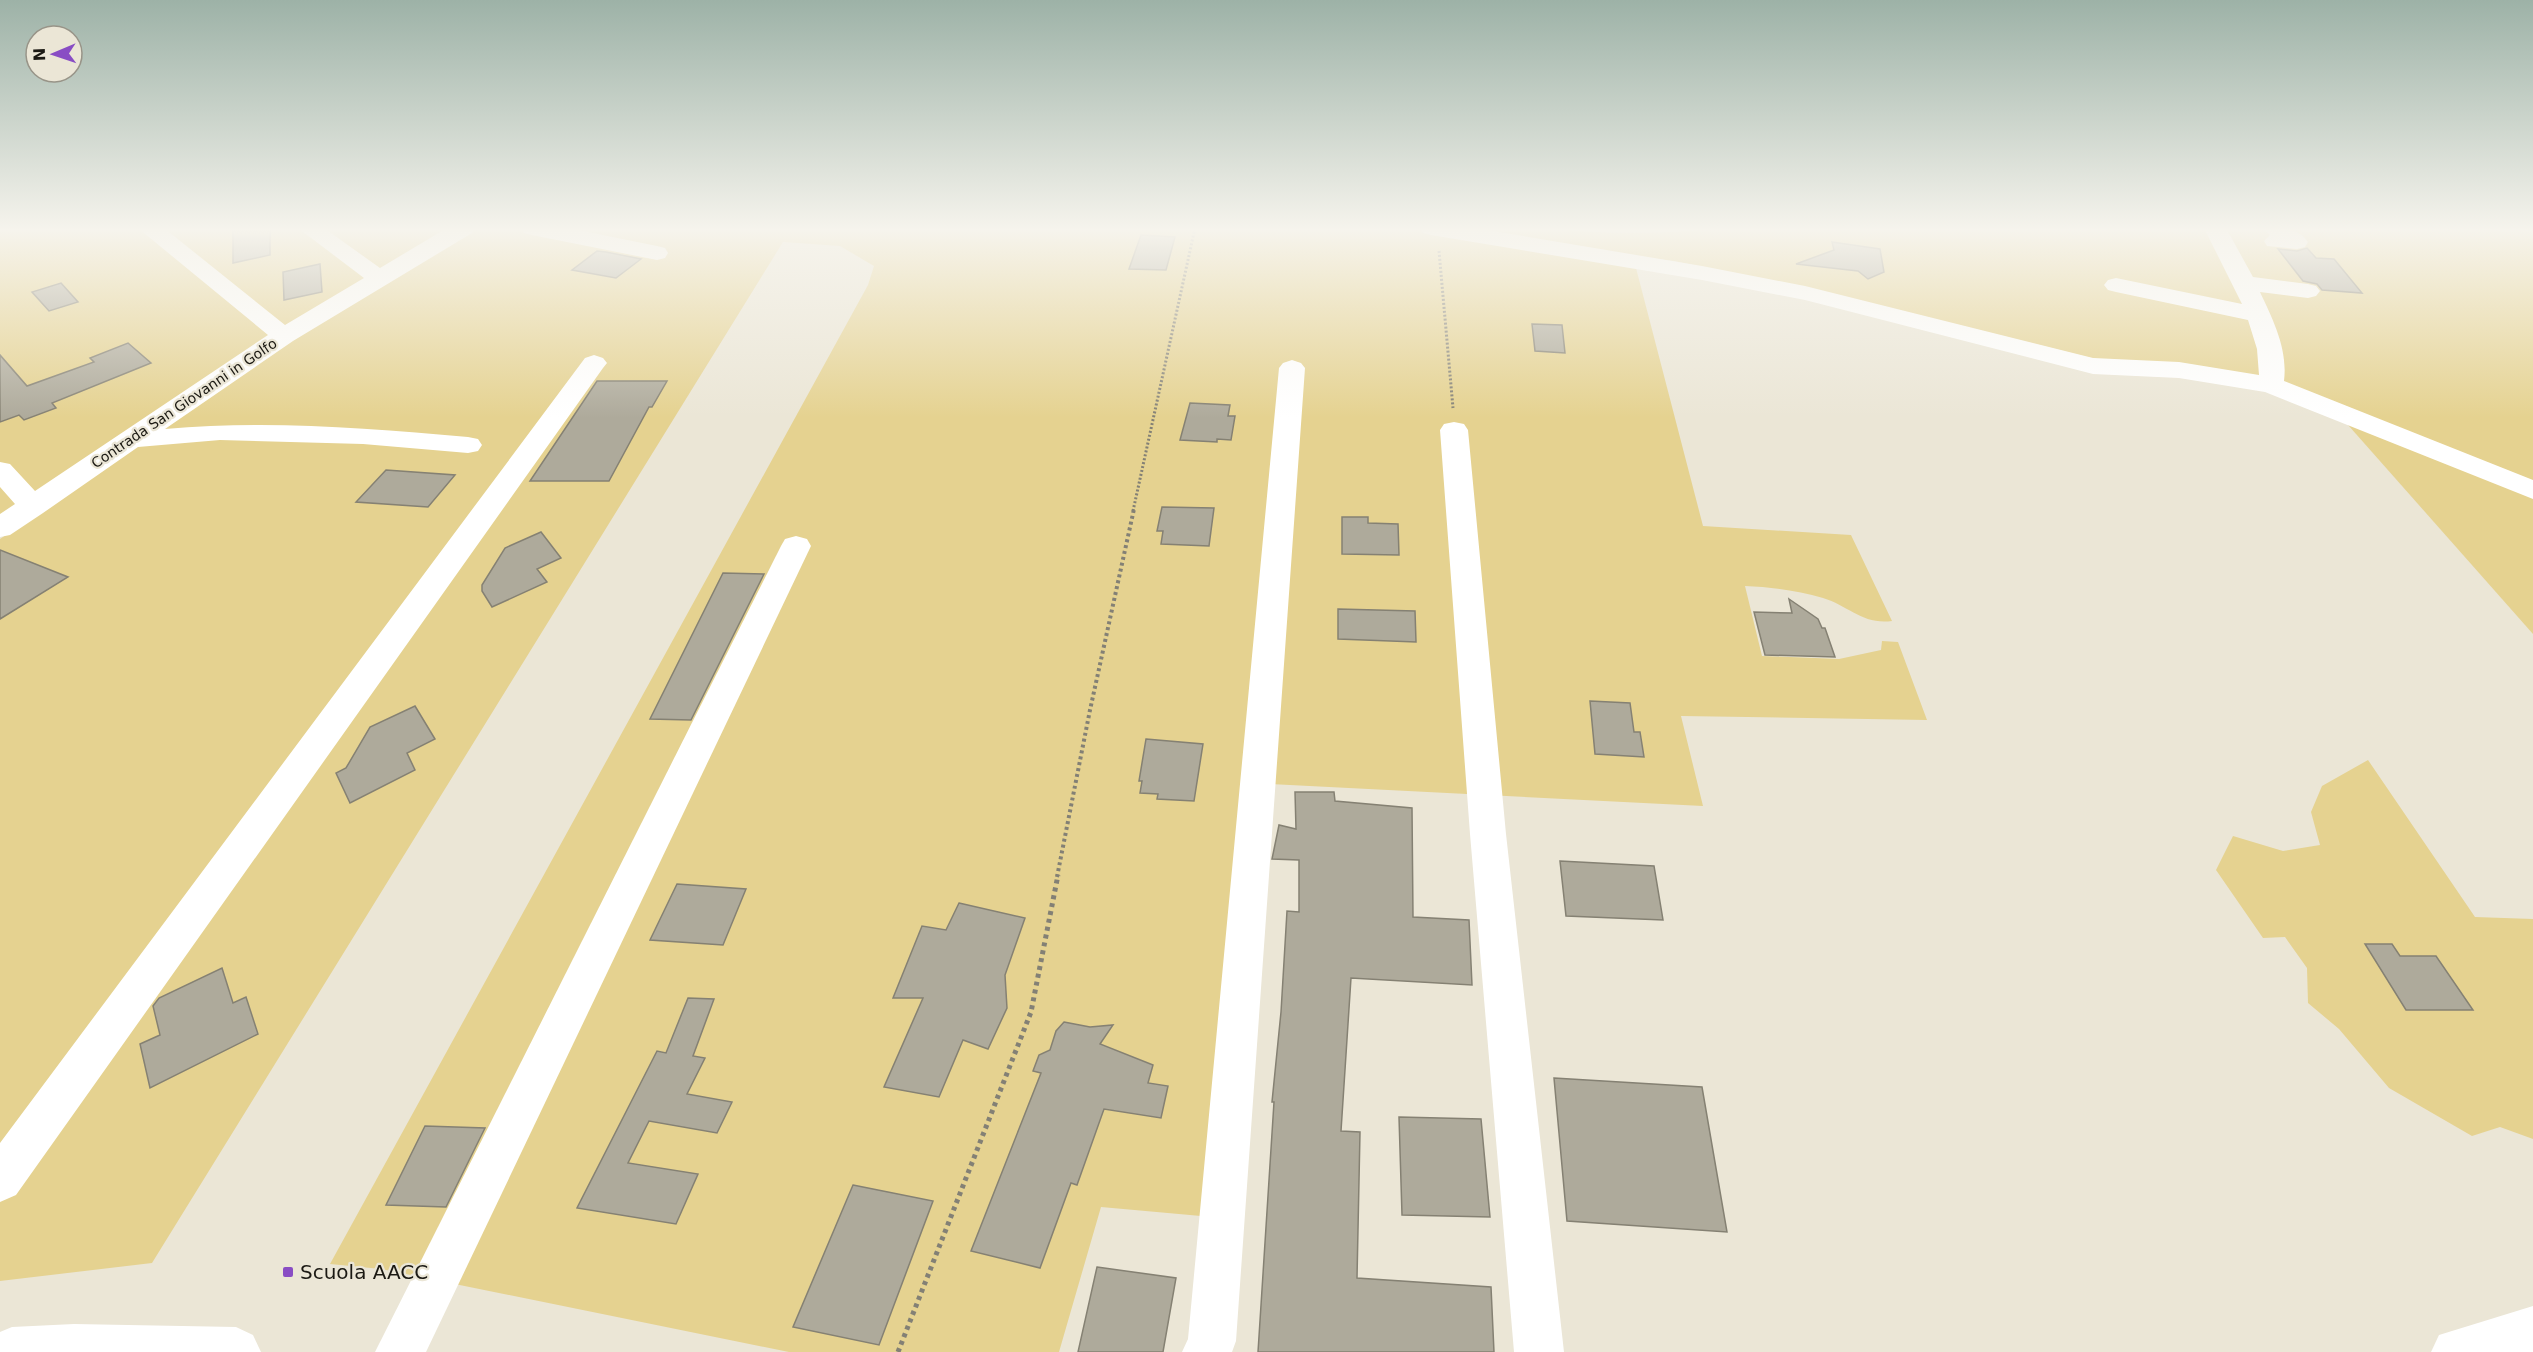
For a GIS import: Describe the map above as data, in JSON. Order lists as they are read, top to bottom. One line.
{"streets":{"street":["Contrada San Giovanni in Golfo"]},"places":{"transit":["Scuola AACC"]},"north":"left"}
